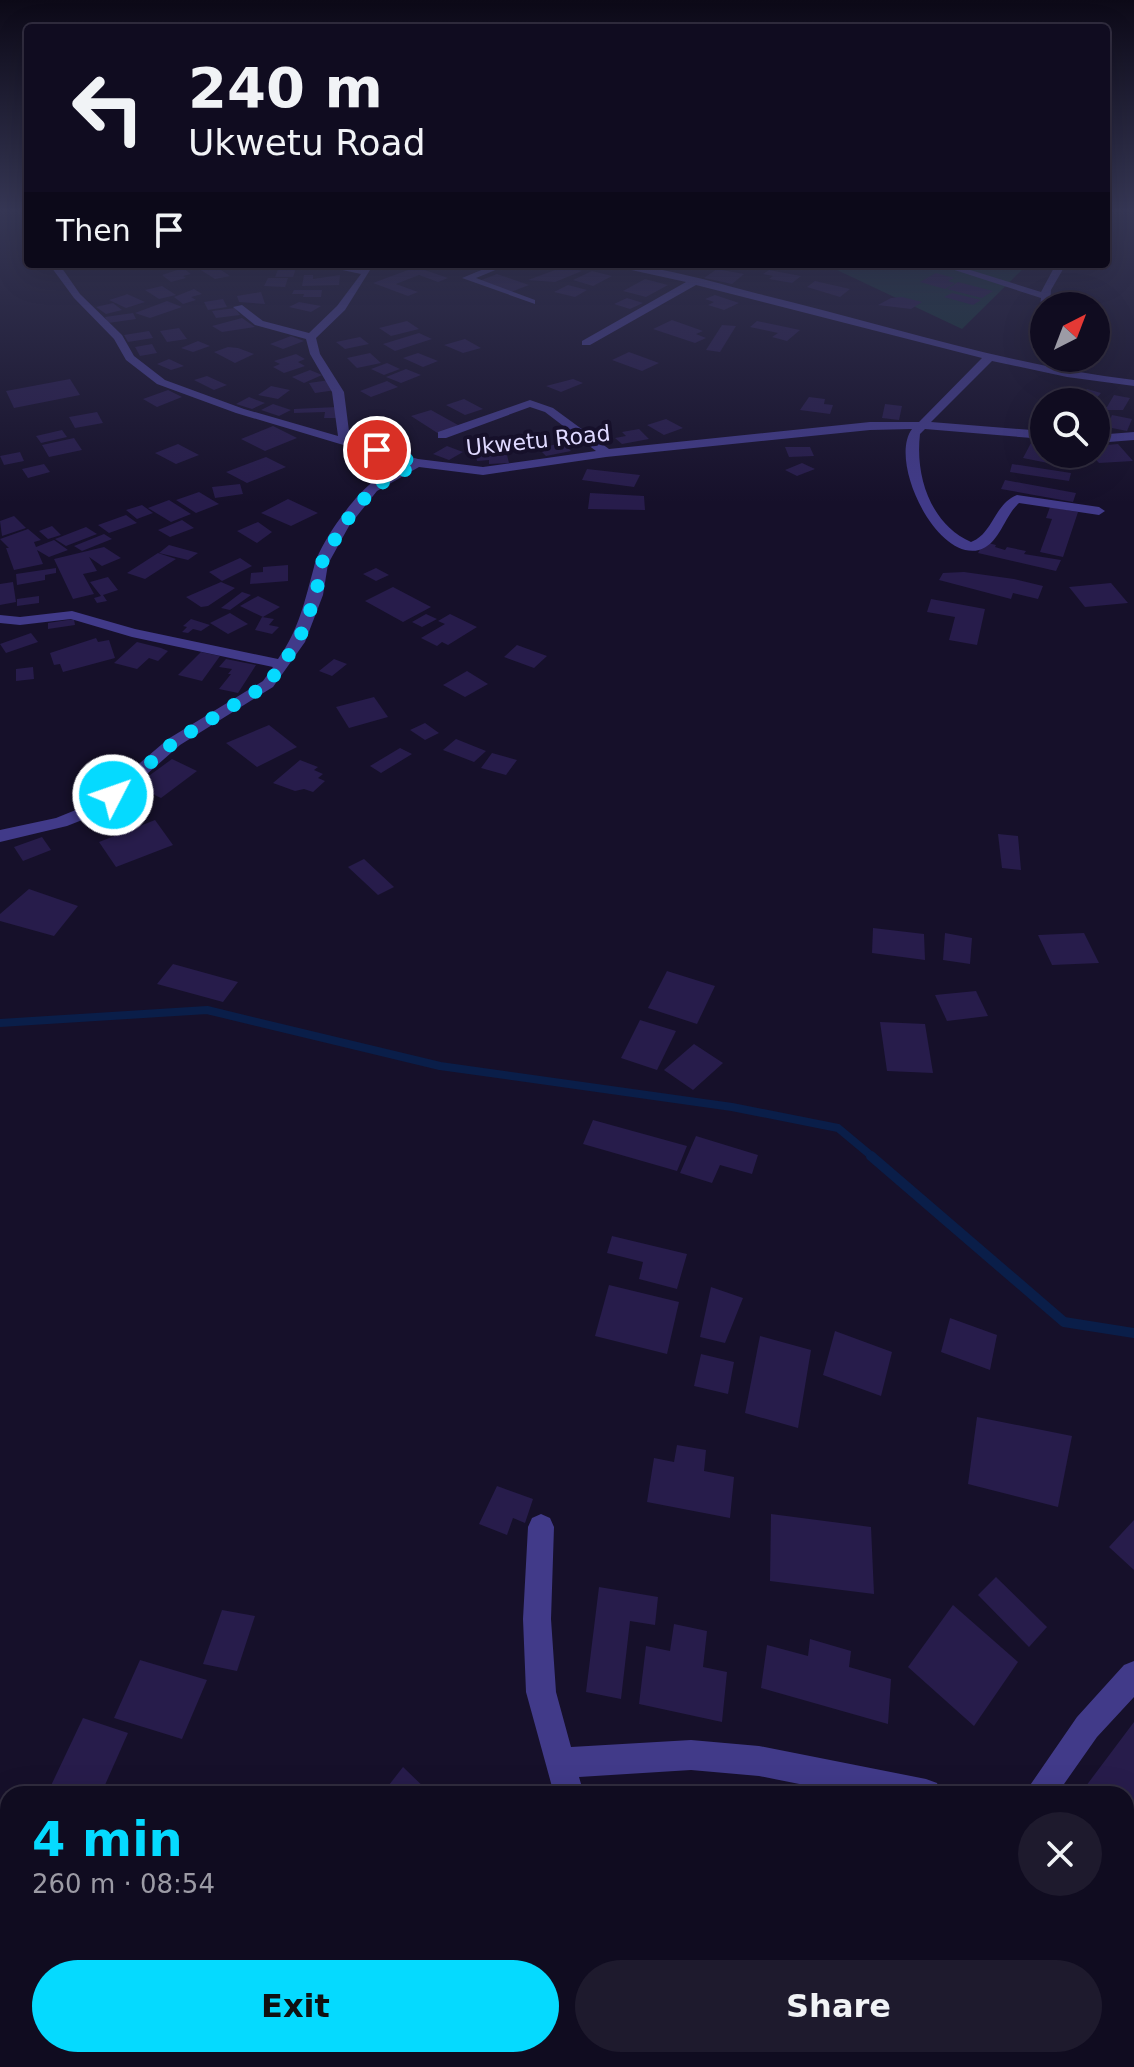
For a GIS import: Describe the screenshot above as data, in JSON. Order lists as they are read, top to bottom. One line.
{"streets":{"street":["Ukwetu Road"]},"north":"top right","page":{"turn":["240 m","Ukwetu Road"],"then":"Then","heading":["4 min","260 m · 08:54"],"buttons":["Exit","Share"]}}
